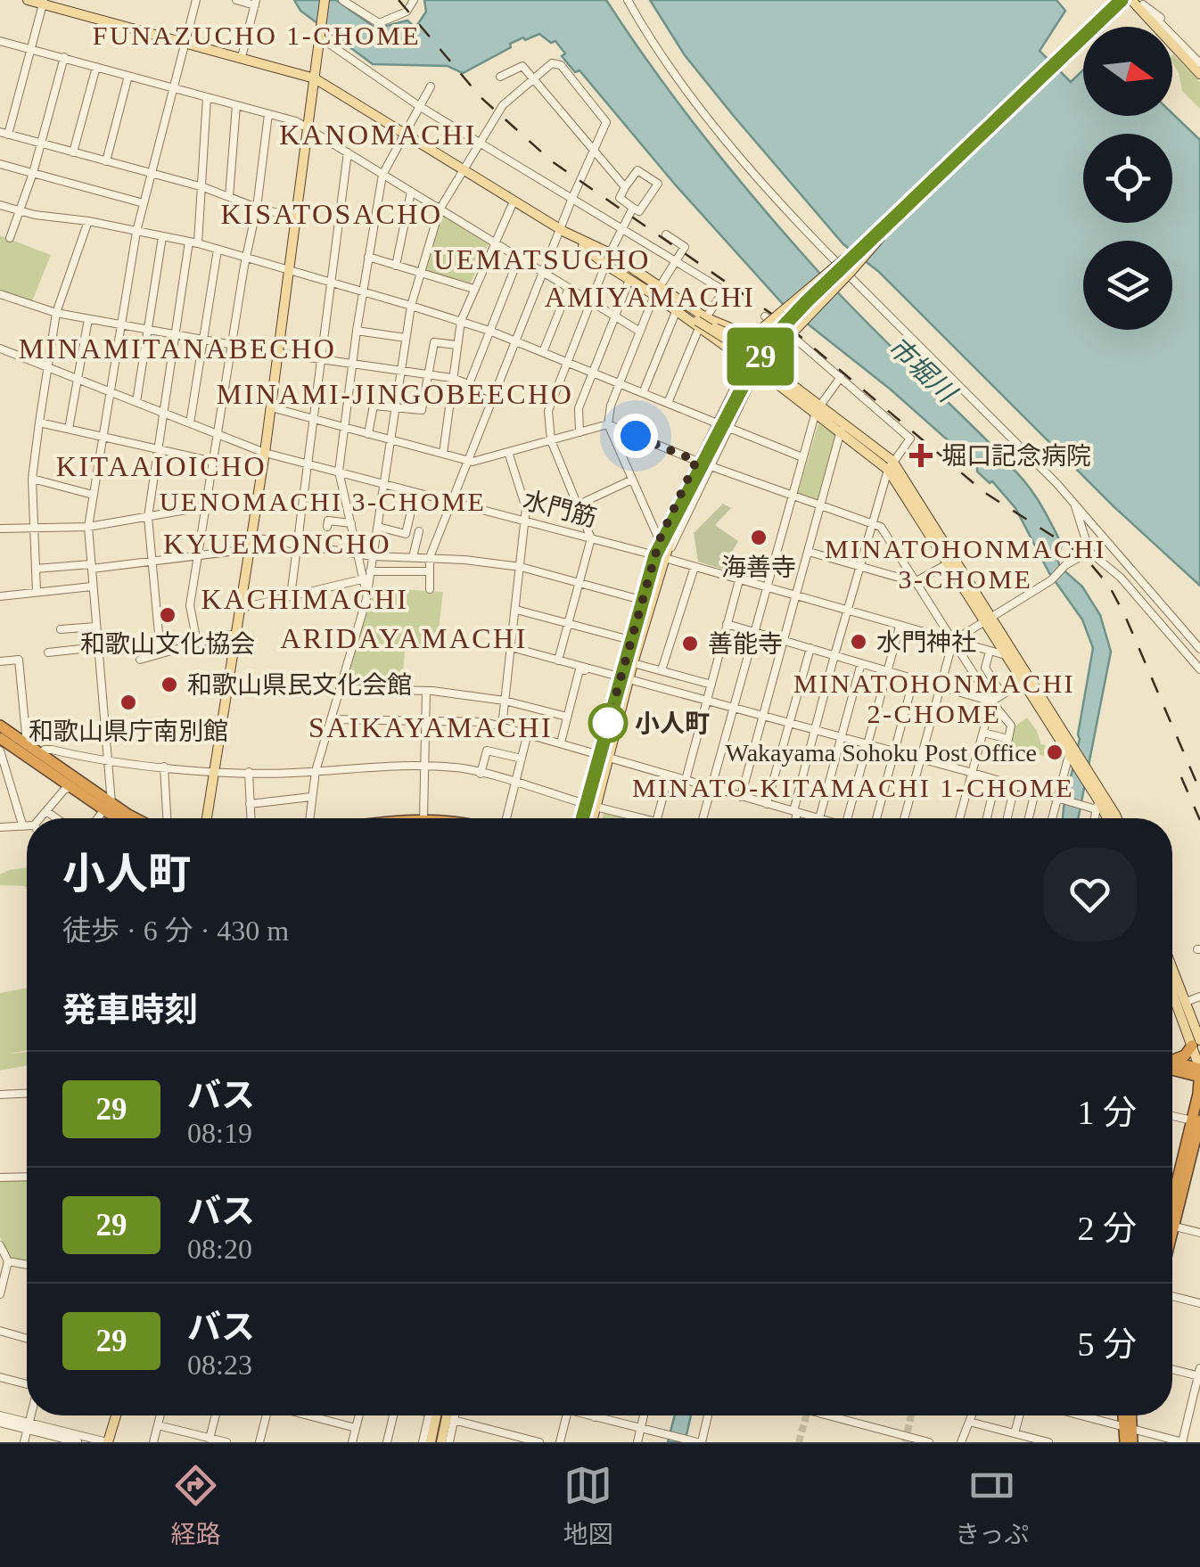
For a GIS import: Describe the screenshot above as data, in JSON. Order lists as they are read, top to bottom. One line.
{"streets":{"street":["水門筋"]},"districts":["FUNAZUCHO 1-CHOME","KANOMACHI","KISATOSACHO","UEMATSUCHO","AMIYAMACHI","MINAMITANABECHO","MINAMI-JINGOBEECHO","KITAAIOICHO","UENOMACHI 3-CHOME","KYUEMONCHO","MINATOHONMACHI 3-CHOME","KACHIMACHI","ARIDAYAMACHI","MINATOHONMACHI 2-CHOME","SAIKAYAMACHI","MINATO-KITAMACHI 1-CHOME"],"water":["市堀川"],"places":{"health":["堀口記念病院"],"other":["海善寺","和歌山文化協会","水門神社","善能寺","和歌山県民文化会館","和歌山県庁南別館","小人町","Wakayama Sohoku Post Office"]},"lines":["bus line 29"],"north":"right","page":{"on_map":"29","heading":[["小人町","徒歩 · 6 分 · 430 m"],"発車時刻"],"list":[{"mark":"29","name":"バス","note":"08:19","value":"1 分"},{"mark":"29","name":"バス","note":"08:20","value":"2 分"},{"mark":"29","name":"バス","note":"08:23","value":"5 分"}],"tabs":["経路","地図","きっぷ"]}}
